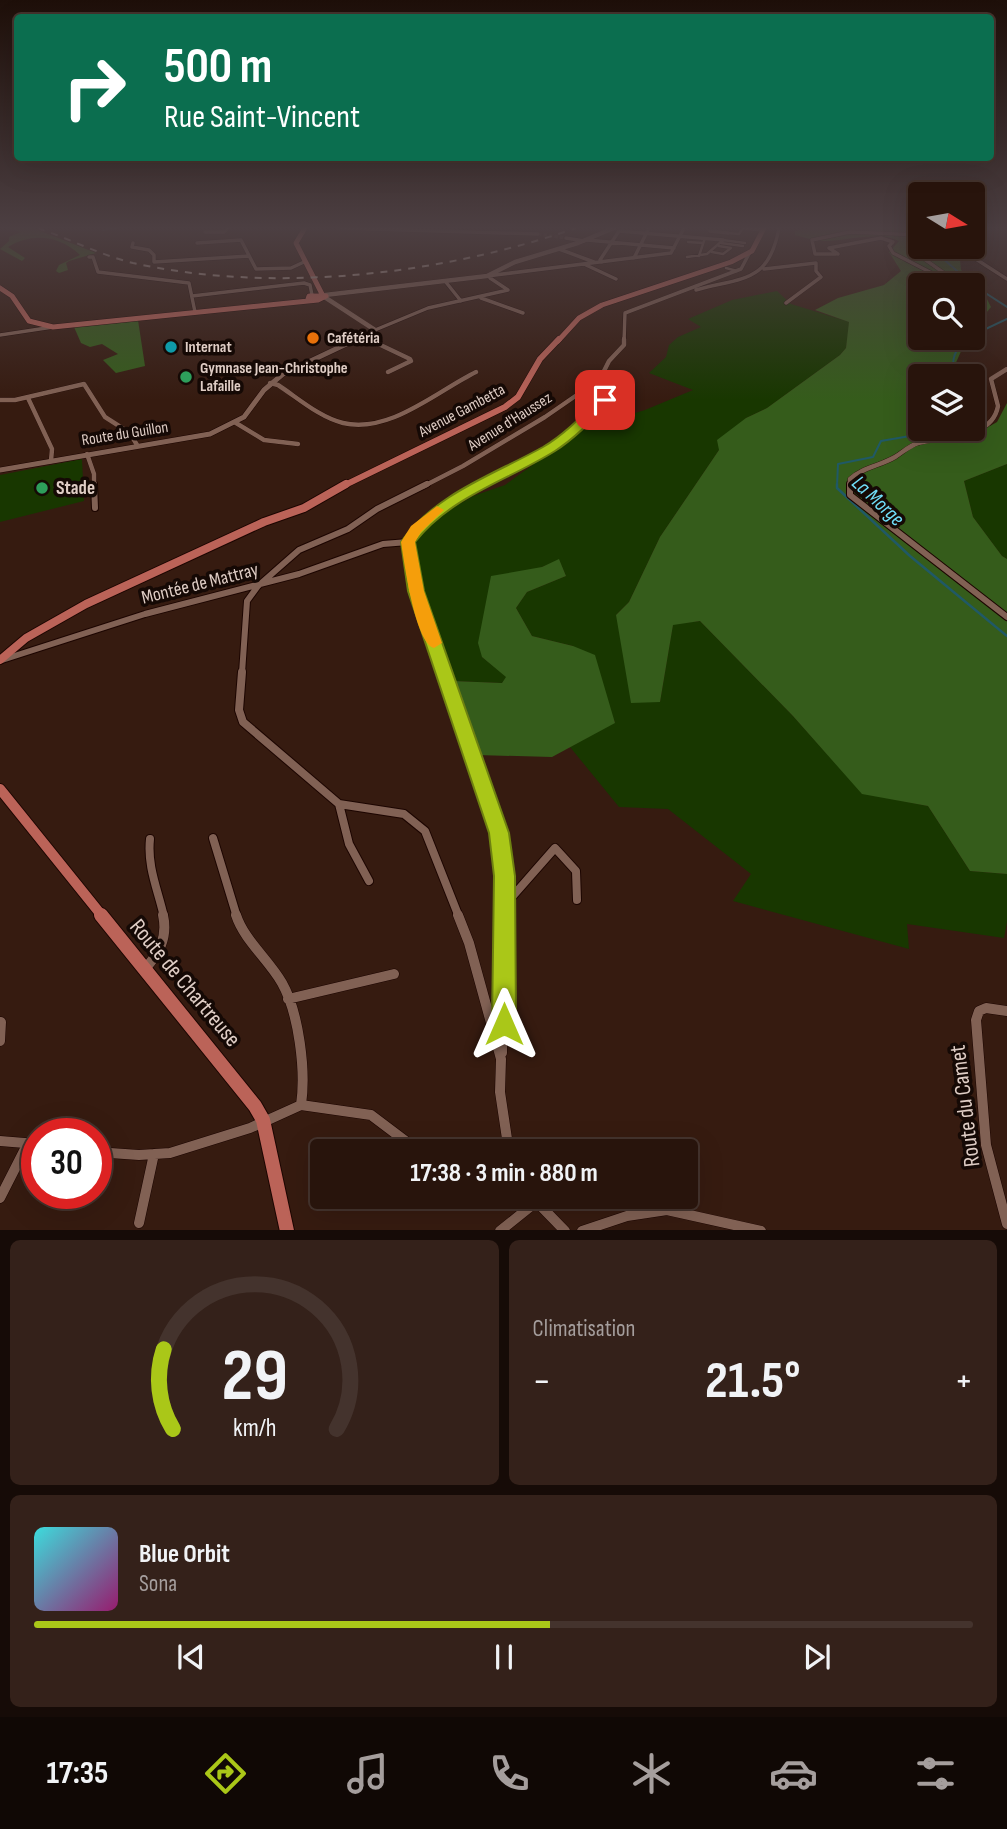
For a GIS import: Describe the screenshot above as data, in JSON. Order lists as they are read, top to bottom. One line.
{"streets":{"main road":["Avenue Gambetta","Route de Chartreuse"],"street":["Avenue d'Haussez","Route du Guillon","Montée de Mattray","Route du Camet"]},"crossings":[["Avenue Gambetta","Montée de Mattray"],["Avenue d'Haussez","Montée de Mattray"]],"water":["La Morge"],"places":["Cafétéria","Internat","Gymnase Jean-Christophe Lafaille","Stade"],"north":"right","page":{"turn":["500 m","Rue Saint-Vincent"],"limit":"30","trip":"17:38 · 3 min · 880 m","tile":"Climatisation","heat":["−","21.5°","+"],"song":["Blue Orbit","Sona"],"tabs":"17:35","gauge":["29","km/h"]}}
